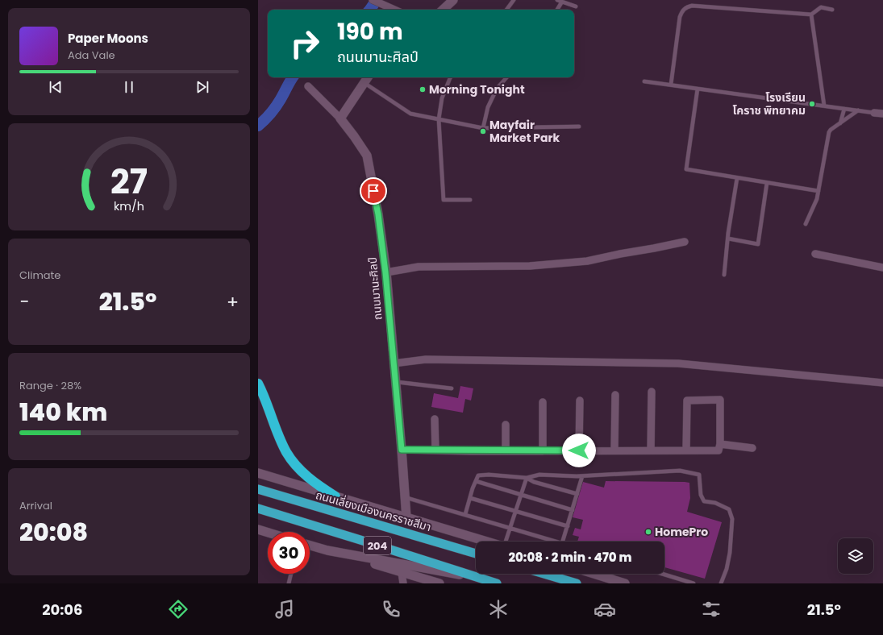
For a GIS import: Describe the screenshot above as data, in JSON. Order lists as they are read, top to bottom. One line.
{"streets":{"highway":["ถนนเลี่ยงเมืองนครราชสีมา","204"],"main road":["ถนนมานะศิลป์"]},"places":["Morning Tonight","โรงเรียน โคราช พิทยาคม","Mayfair Market Park","HomePro"],"page":{"turn":["190 m","ถนนมานะศิลป์"],"song":["Paper Moons","Ada Vale"],"tile":["Climate",["Range · 28%","140 km"],["Arrival","20:08"]],"heat":["−","21.5°","+"],"limit":"30","trip":"20:08 · 2 min · 470 m","tabs":["20:06","21.5°"],"gauge":["27","km/h"]}}
